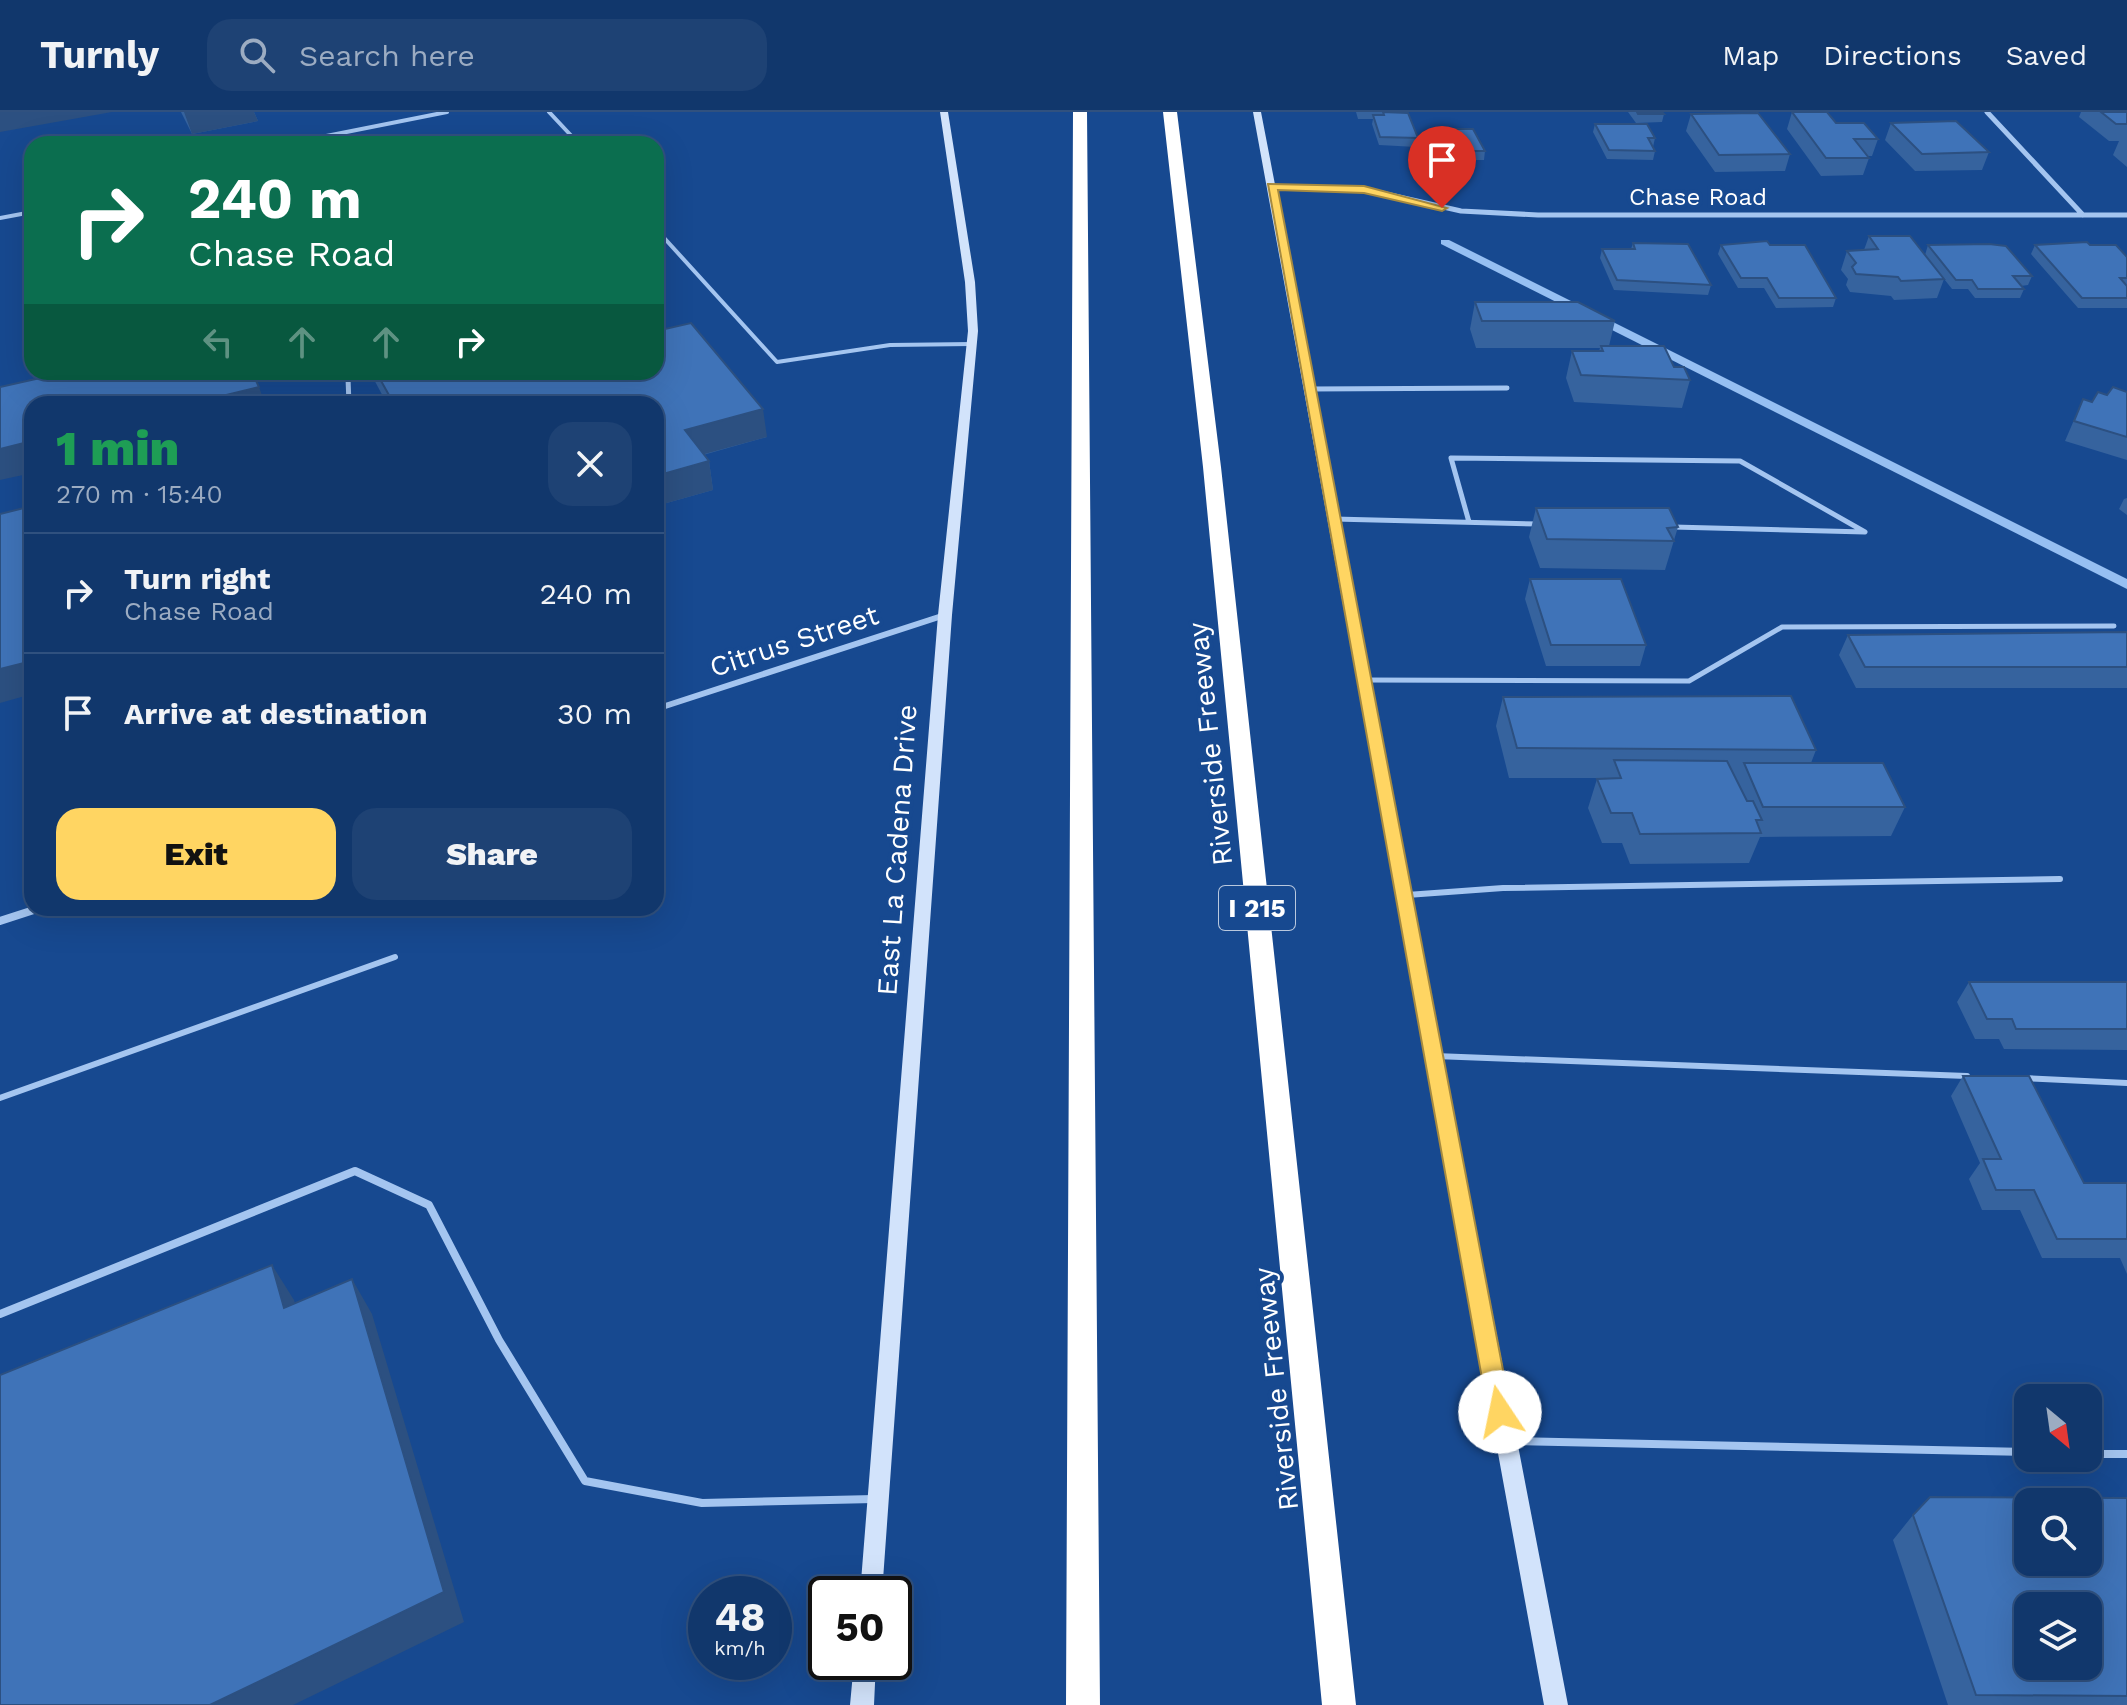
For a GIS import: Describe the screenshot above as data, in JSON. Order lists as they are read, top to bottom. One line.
{"streets":{"highway":["Riverside Freeway","I 215"],"main road":["East La Cadena Drive"],"street":["Chase Road","Citrus Street"]},"crossings":[["Citrus Street","East La Cadena Drive"]],"north":"bottom right","page":{"header":"Turnly","search":"Search here","nav":["Map","Directions","Saved"],"turn":["240 m","Chase Road"],"heading":["1 min","270 m · 15:40"],"list":[{"name":"Turn right","note":"Chase Road","value":"240 m"},{"name":"Arrive at destination","value":"30 m"}],"buttons":["Exit","Share"],"speed":"48 km/h","limit":"50"}}
